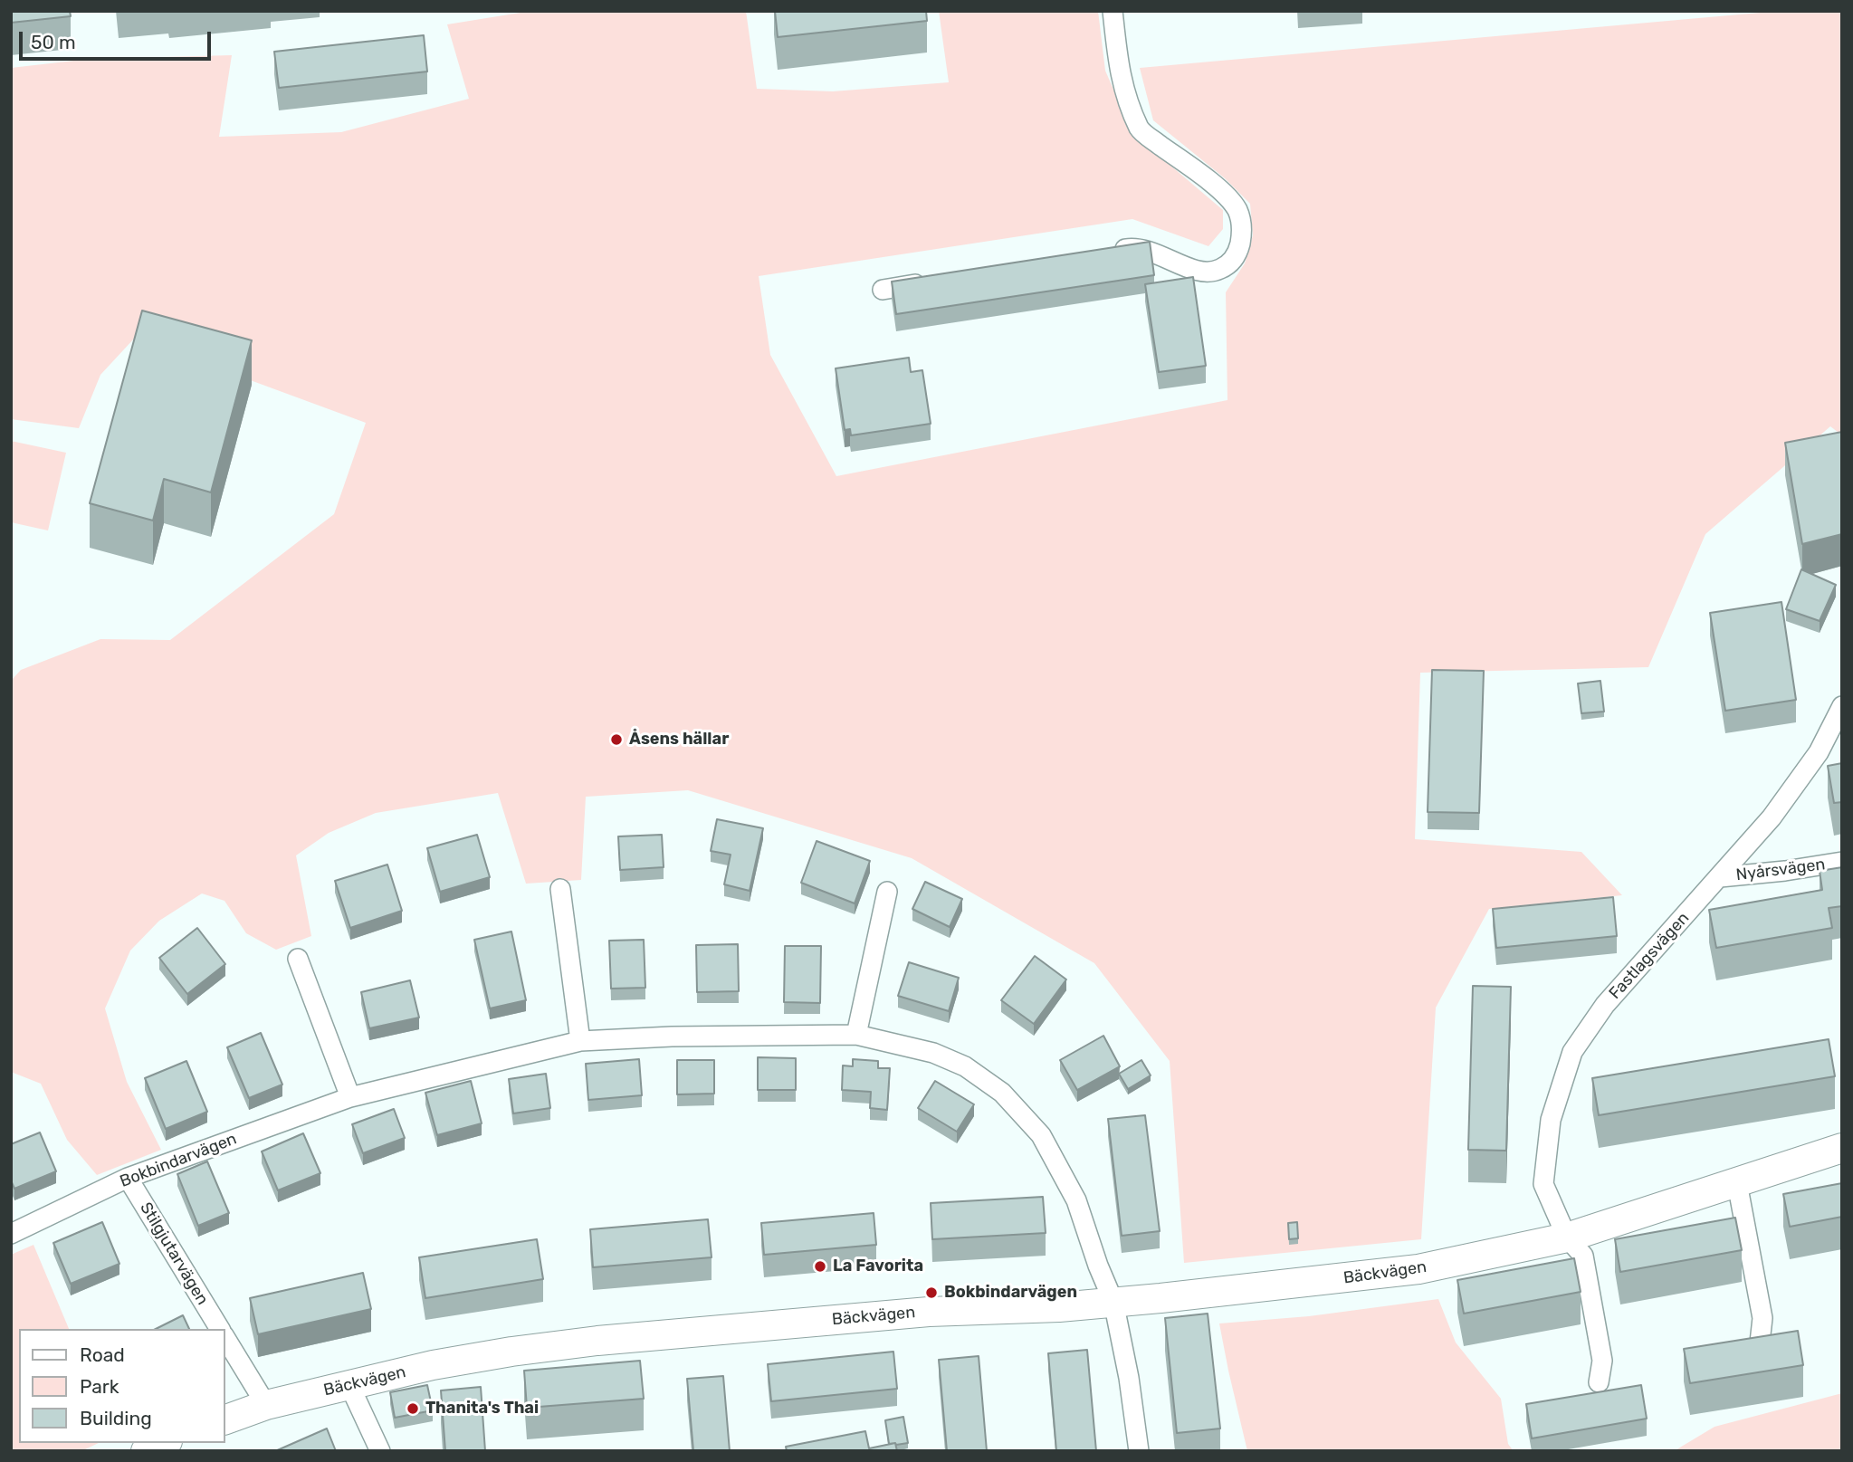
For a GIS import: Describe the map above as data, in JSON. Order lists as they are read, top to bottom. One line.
{"streets":{"street":["Nyårsvägen","Fastlagsvägen","Bokbindarvägen","Stilgjutarvägen","Bäckvägen"]},"crossings":[["Nyårsvägen","Fastlagsvägen"],["Fastlagsvägen","Bäckvägen"],["Bokbindarvägen","Stilgjutarvägen"],["Bokbindarvägen","Bäckvägen"]],"places":["Åsens hällar","La Favorita","Bokbindarvägen","Thanita's Thai"],"legend":["Road","Park","Building"],"scale_bar":"50 m"}
